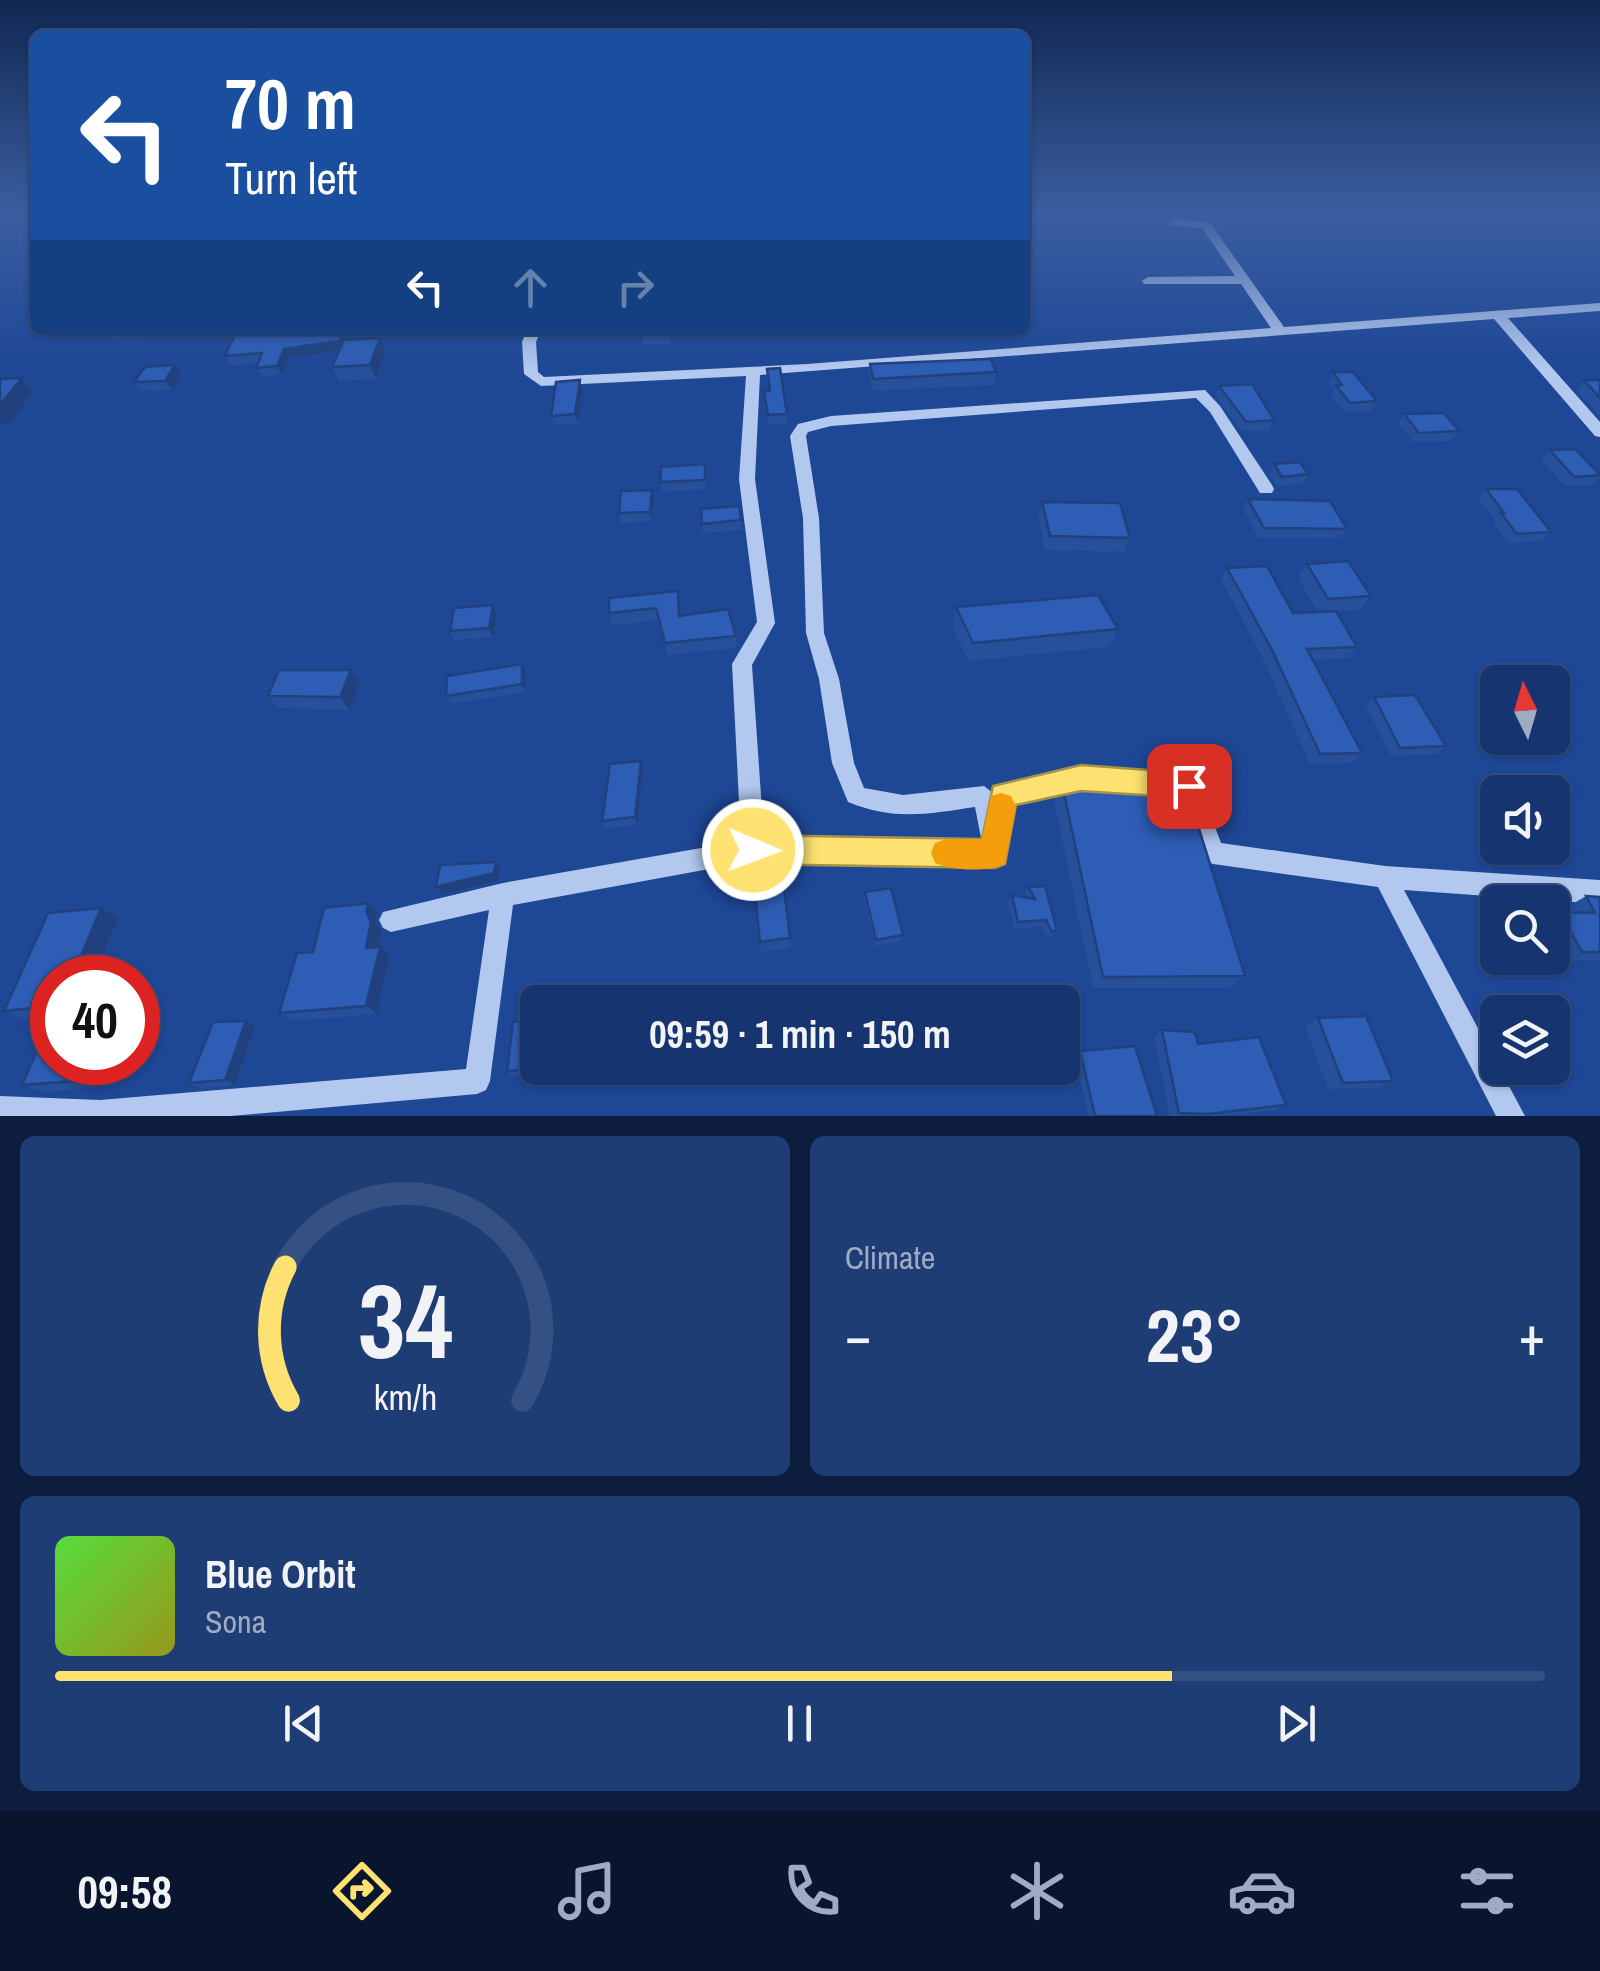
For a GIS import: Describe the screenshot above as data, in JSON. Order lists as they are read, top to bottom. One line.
{"north":"top","page":{"turn":["70 m","Turn left"],"limit":"40","trip":"09:59 · 1 min · 150 m","tile":"Climate","heat":["−","23°","+"],"song":["Blue Orbit","Sona"],"tabs":"09:58","gauge":["34","km/h"]}}
